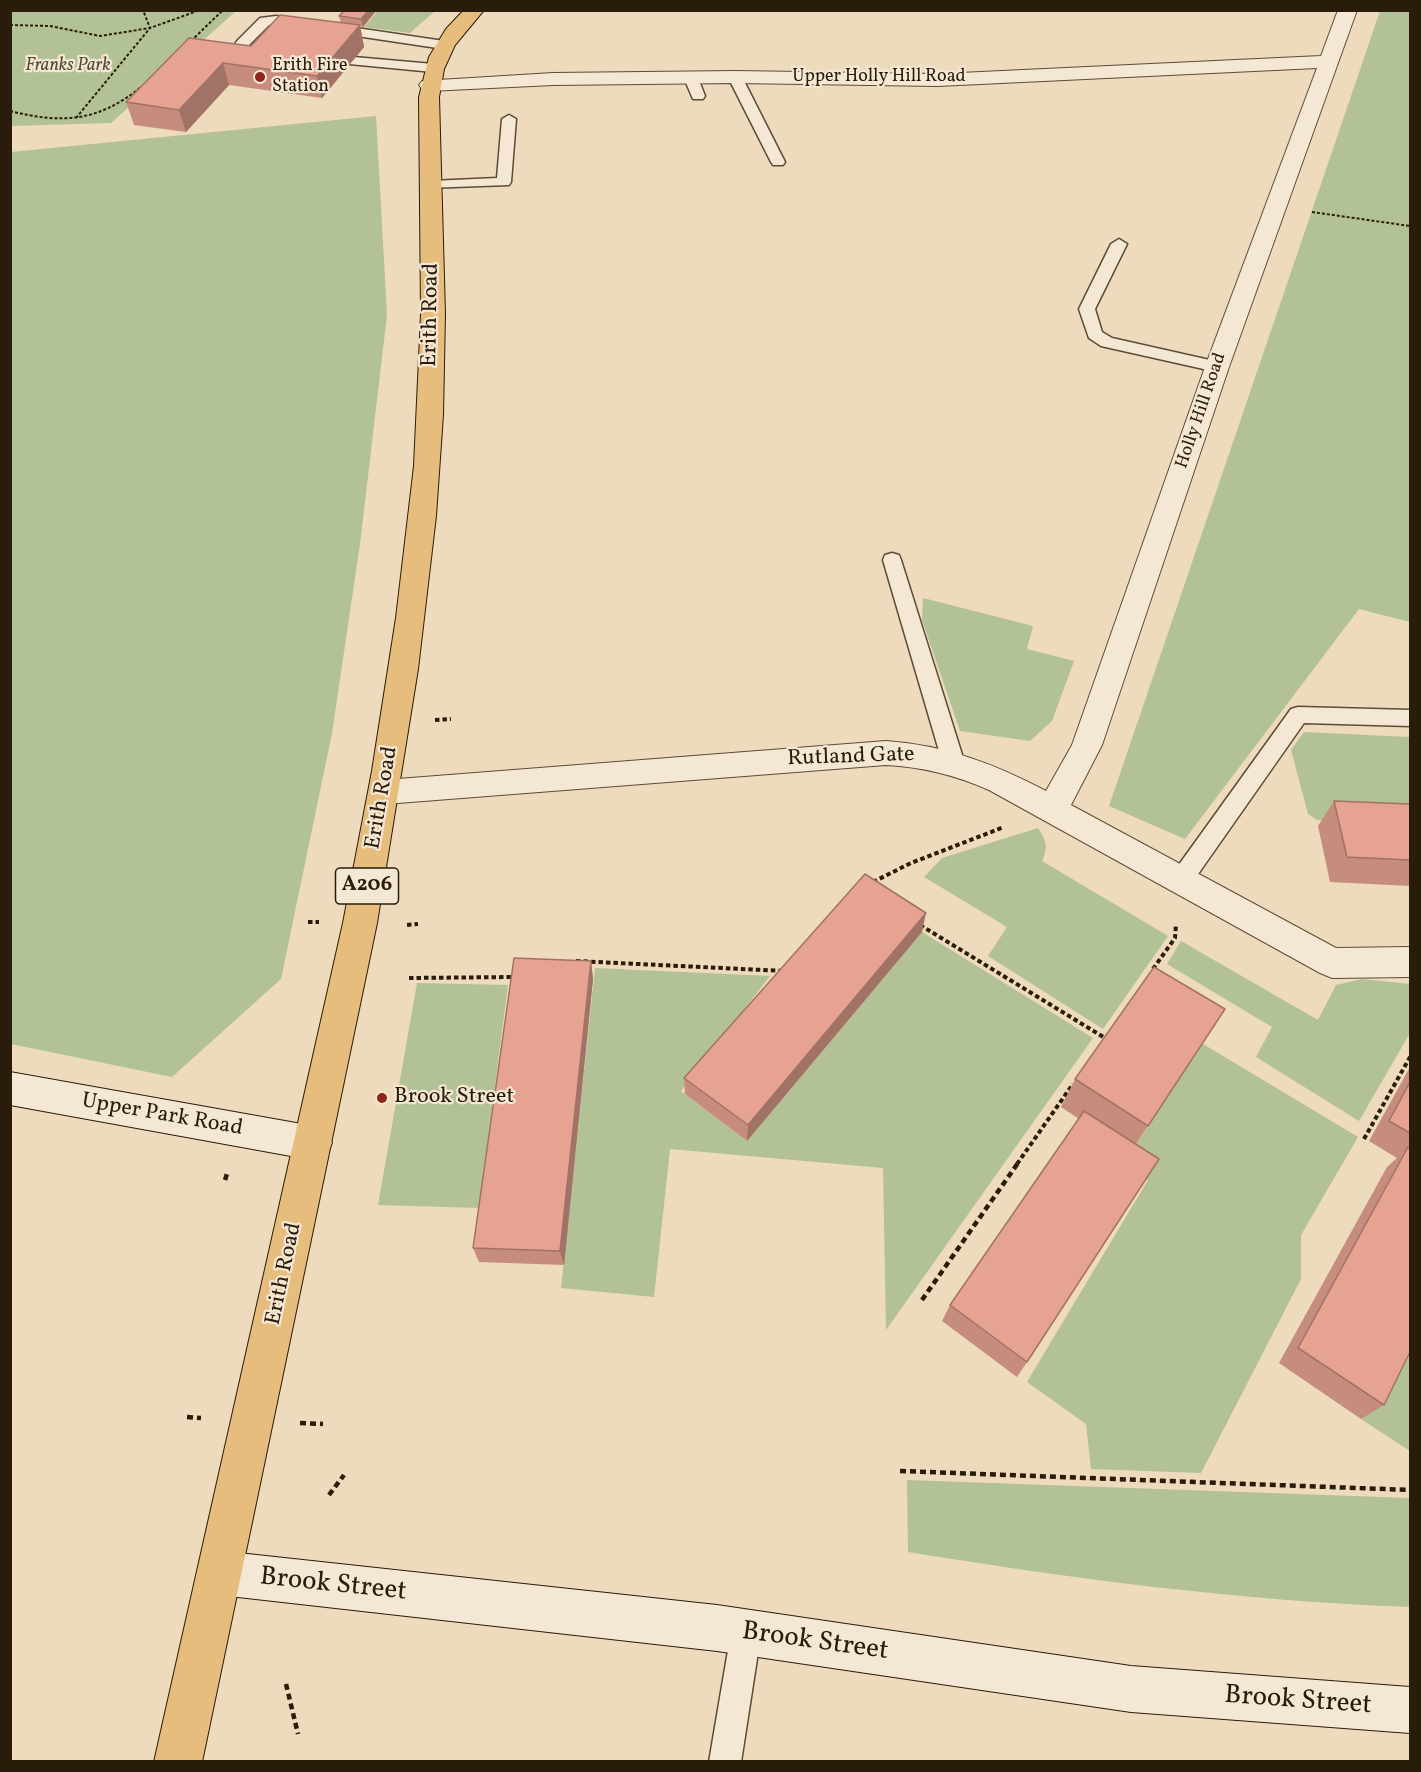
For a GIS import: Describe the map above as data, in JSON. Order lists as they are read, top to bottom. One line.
{"streets":{"main road":["Erith Road","A206"],"street":["Upper Holly Hill Road","Holly Hill Road","Rutland Gate","Upper Park Road","Brook Street"]},"crossings":[["Upper Holly Hill Road","Erith Road"],["Upper Holly Hill Road","Holly Hill Road"],["Erith Road","Rutland Gate"],["Erith Road","Upper Park Road"],["Erith Road","Brook Street"],["Holly Hill Road","Rutland Gate"]],"parks":["Franks Park"],"places":["Erith Fire Station","Brook Street"]}
